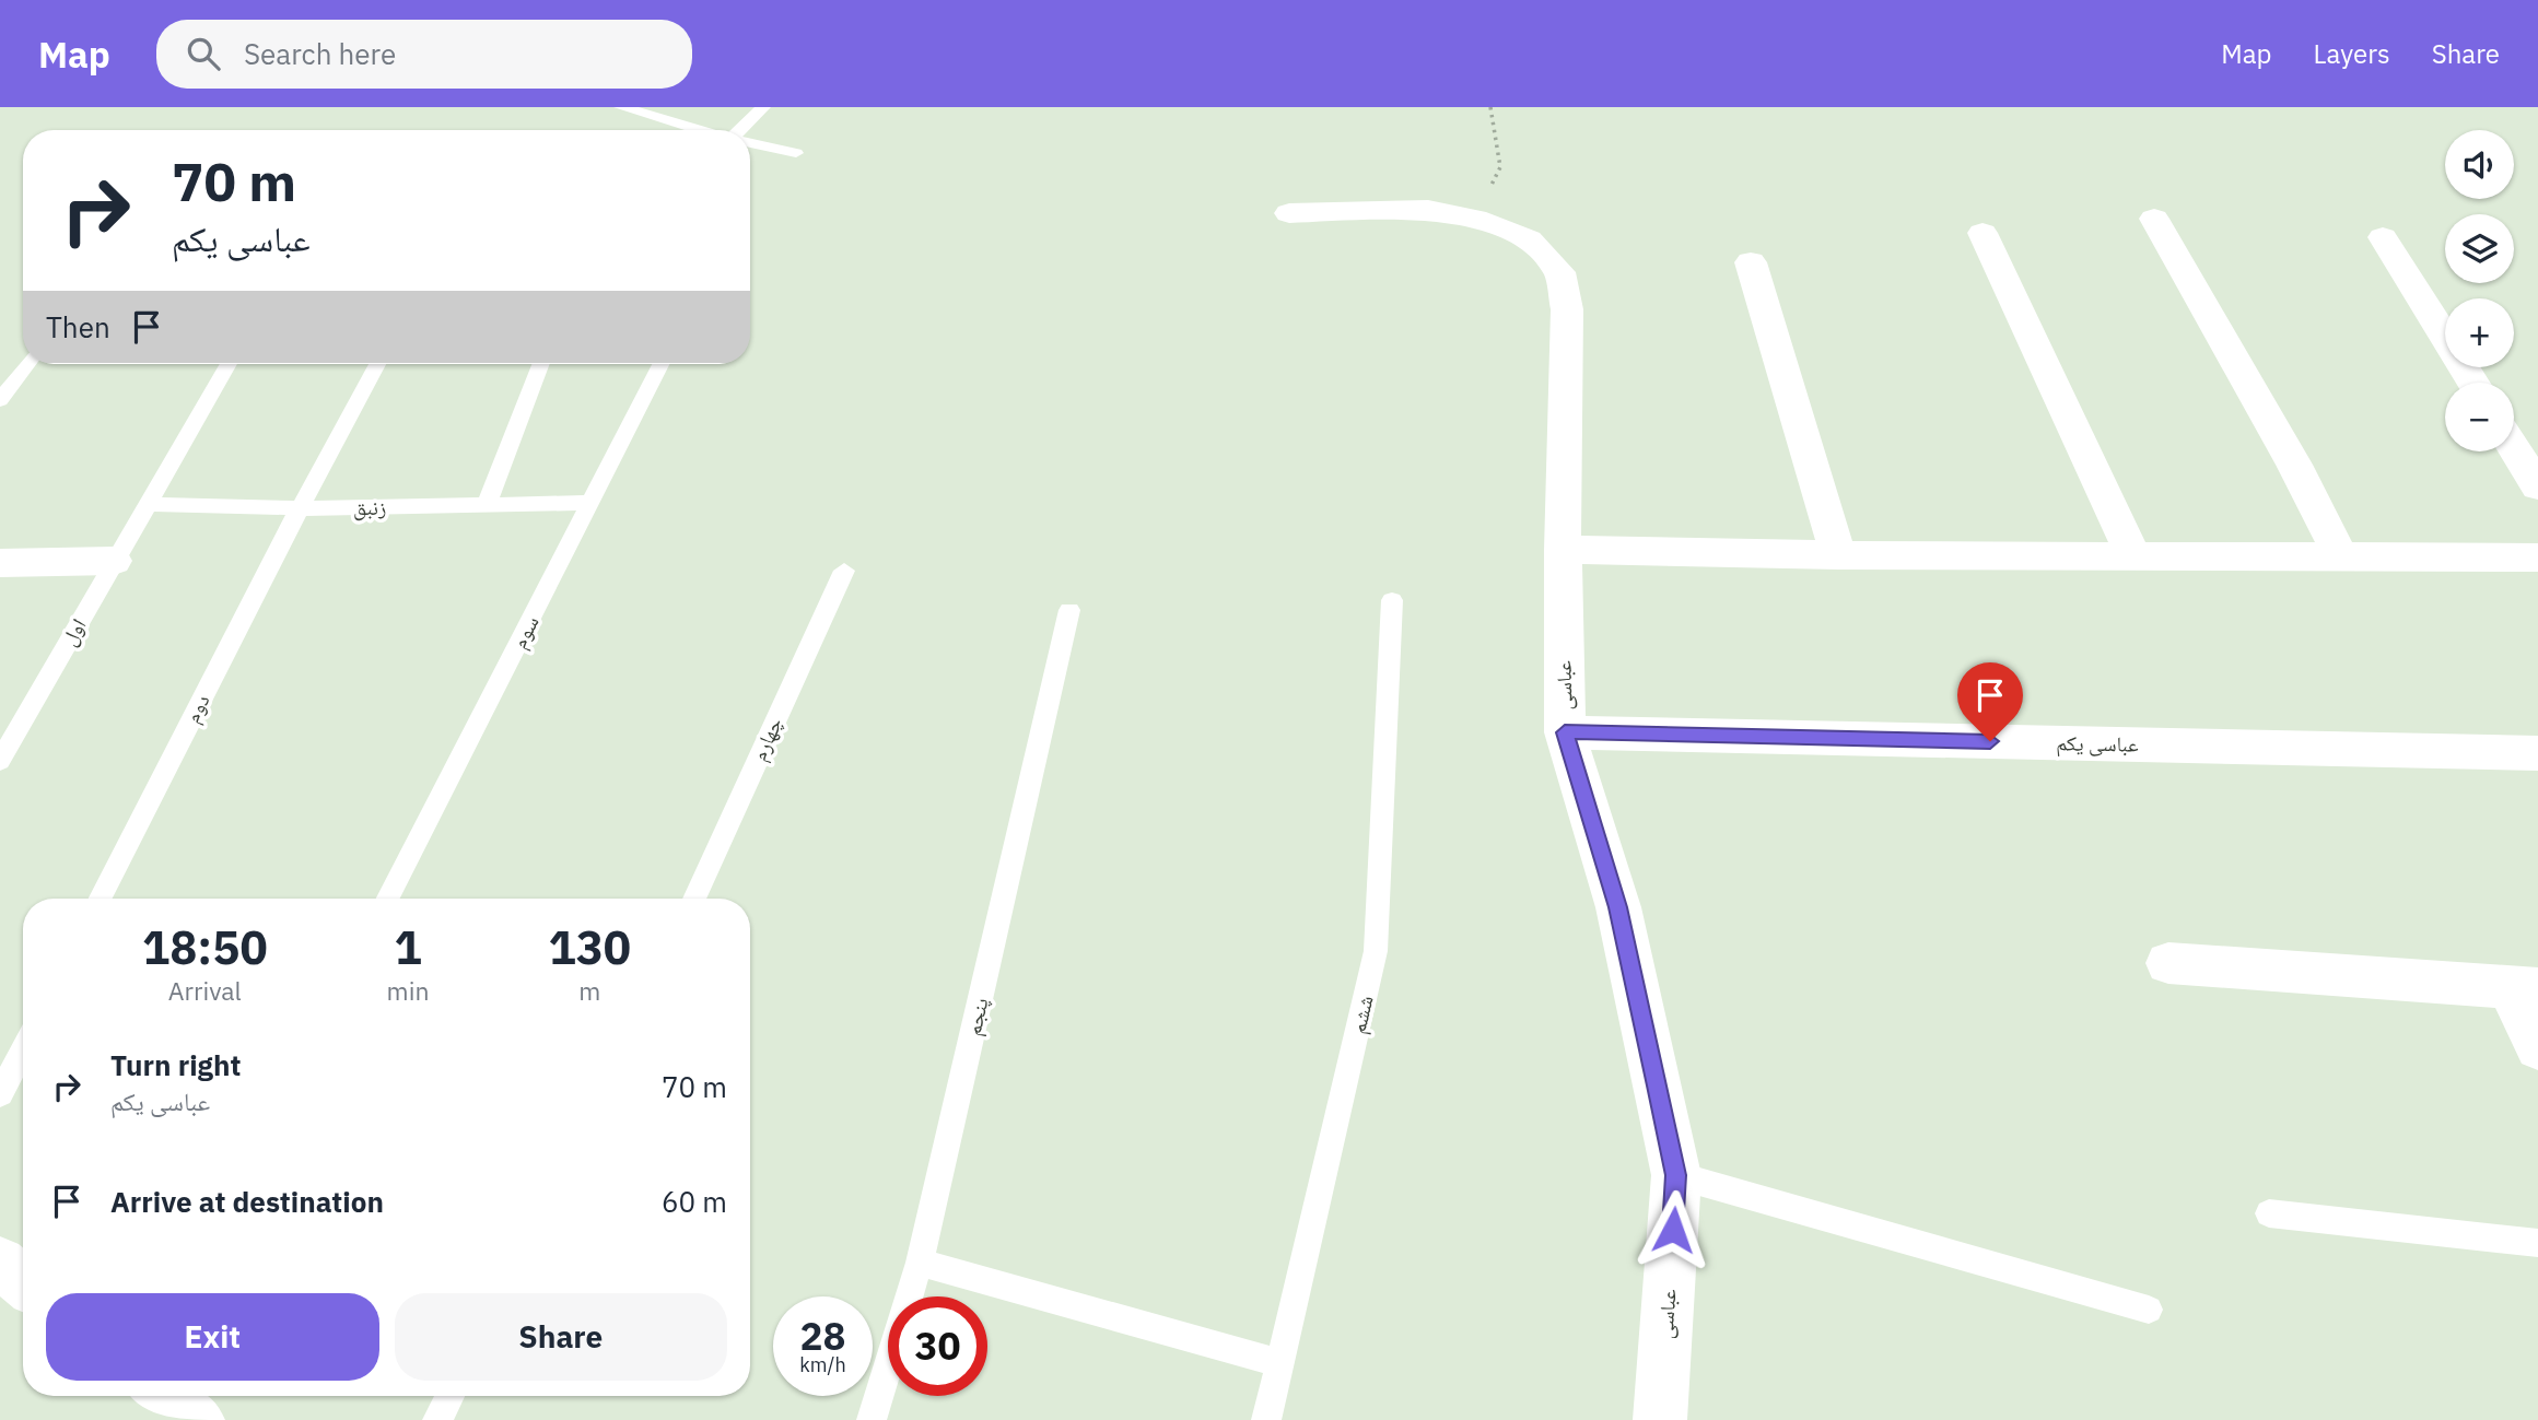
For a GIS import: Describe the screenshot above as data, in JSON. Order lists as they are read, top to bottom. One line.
{"streets":{"street":["عباسی","عباسی یکم"],"lane":["زنبق","اول","سوم","دوم","چهارم","ششم","پنجم"]},"crossings":[["زنبق","اول"],["زنبق","سوم"],["زنبق","دوم"],["عباسی","عباسی یکم"]],"page":{"header":"Map","search":"Search here","nav":["Map","Layers","Share"],"map_buttons":["+","−"],"turn":["70 m","عباسی یکم"],"then":"Then","eta":["18:50","Arrival","1","min","130","m"],"list":[{"name":"Turn right","note":"عباسی یکم","value":"70 m"},{"name":"Arrive at destination","value":"60 m"}],"buttons":["Exit","Share"],"speed":"28 km/h","limit":"30"}}
